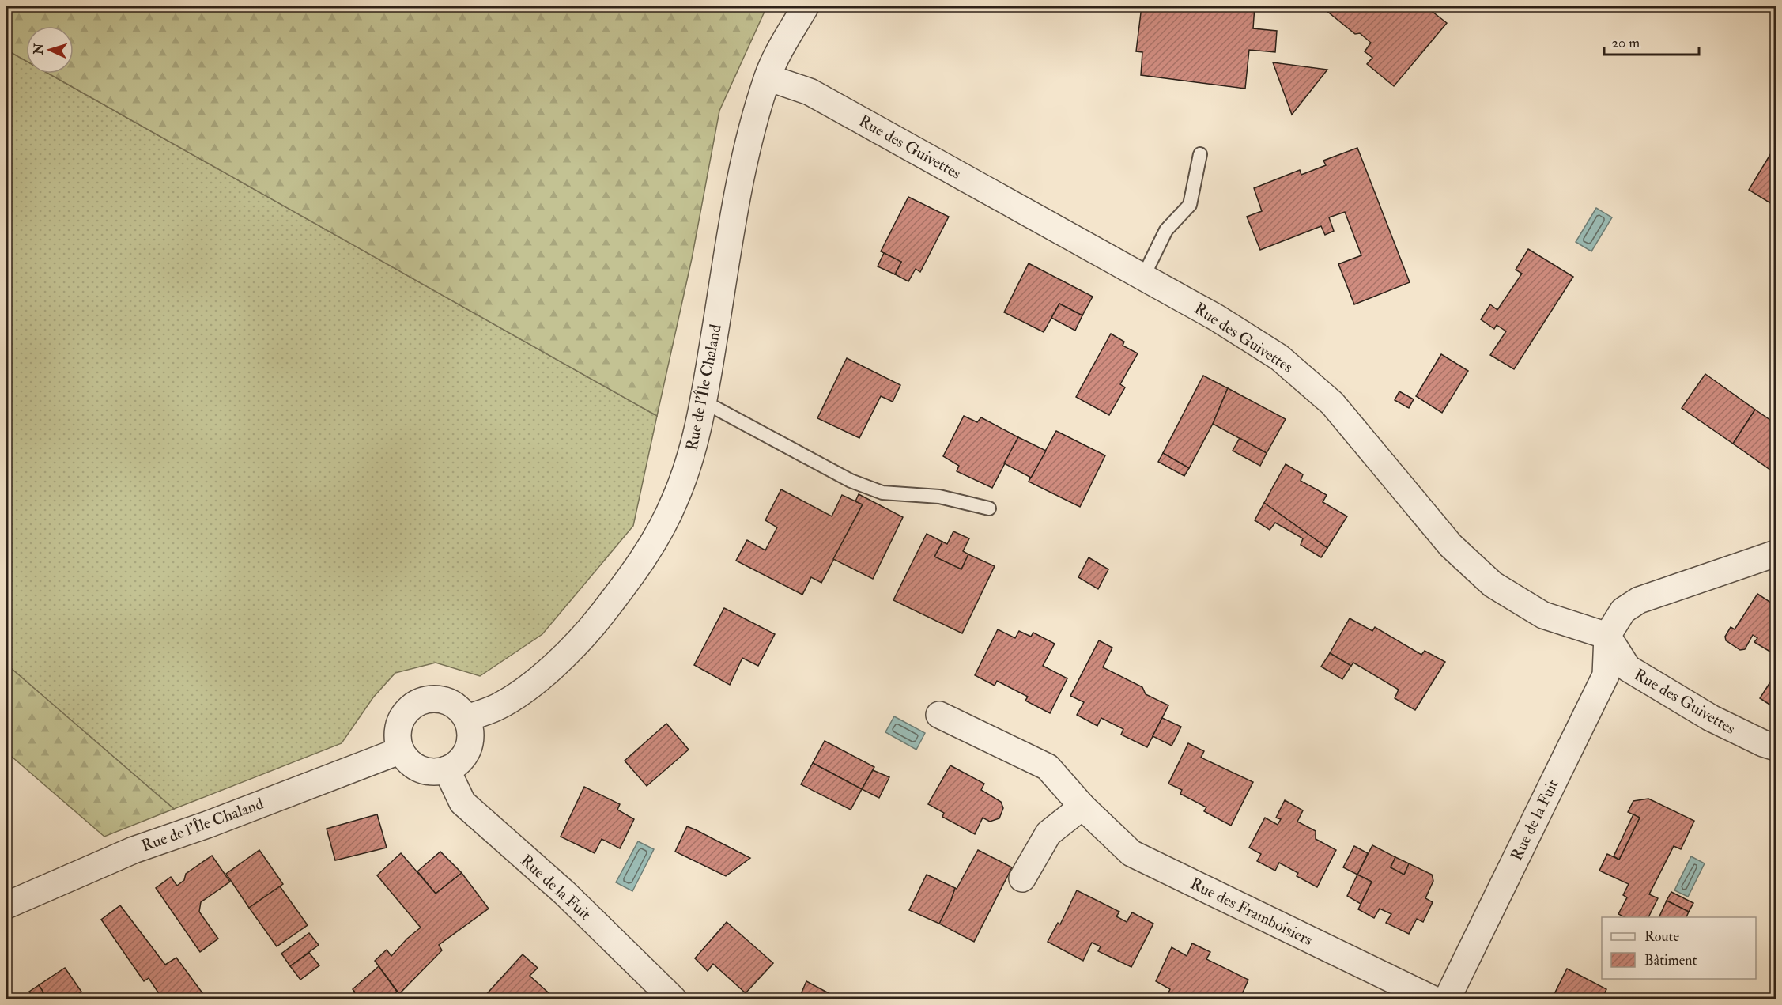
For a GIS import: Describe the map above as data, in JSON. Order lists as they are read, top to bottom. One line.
{"streets":{"street":["Rue des Guivettes","Rue de l'Île Chaland","Rue de la Fuit","Rue des Framboisiers"]},"crossings":[["Rue des Guivettes","Rue de l'Île Chaland"],["Rue des Guivettes","Rue de la Fuit"],["Rue de l'Île Chaland","Rue de la Fuit"]],"legend":["Route","Bâtiment"],"scale_bar":"20 m","north":"left"}
